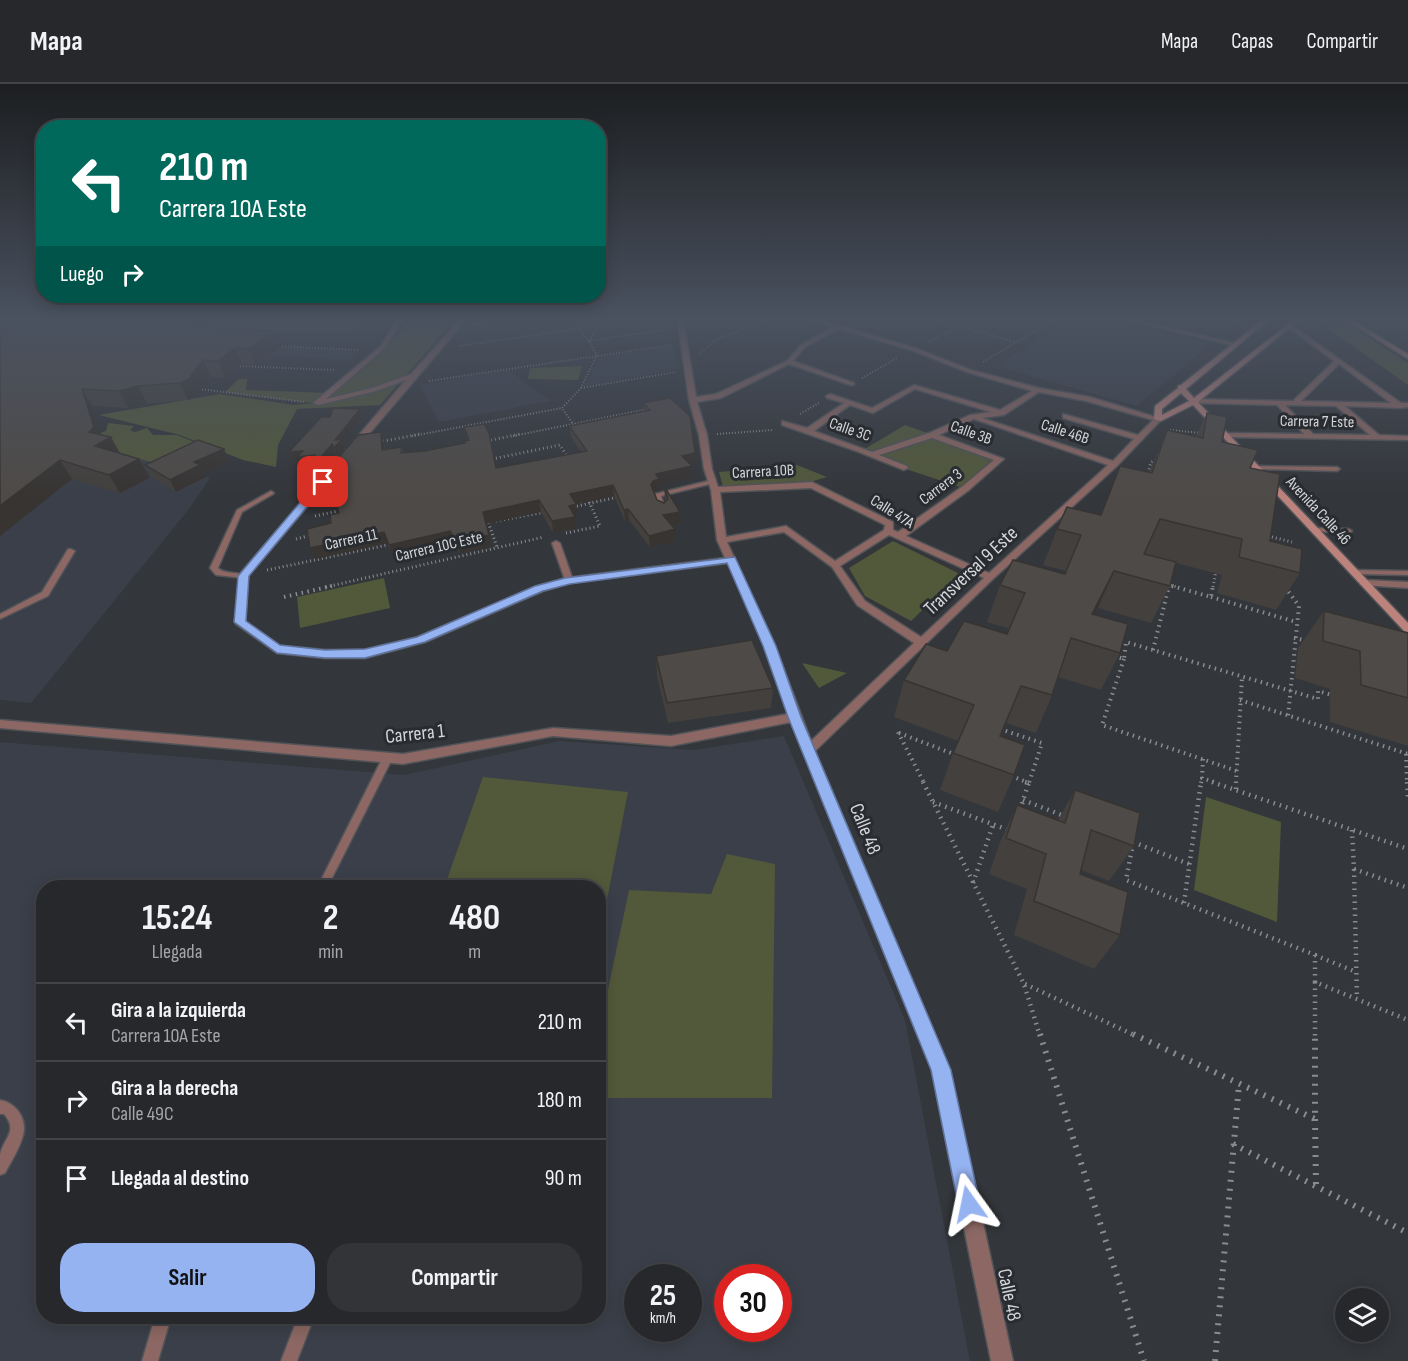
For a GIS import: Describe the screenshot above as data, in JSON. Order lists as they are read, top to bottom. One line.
{"streets":{"main road":["Avenida Calle 46"],"street":["Carrera 7 Este","Calle 3C","Calle 46B","Calle 3B","Carrera 10B","Carrera 3","Calle 47A","Transversal 9 Este","Carrera 1","Calle 48"],"path":["Carrera 11","Carrera 10C Este"]},"crossings":[["Carrera 7 Este","Avenida Calle 46"],["Calle 46B","Transversal 9 Este"],["Calle 3B","Carrera 3"],["Carrera 10B","Calle 47A"],["Carrera 10B","Calle 48"],["Carrera 3","Calle 47A"],["Calle 47A","Transversal 9 Este"],["Transversal 9 Este","Calle 48"],["Carrera 1","Calle 48"]],"page":{"header":"Mapa","nav":["Mapa","Capas","Compartir"],"turn":["210 m","Carrera 10A Este"],"then":"Luego","eta":["15:24","Llegada","2","min","480","m"],"list":[{"name":"Gira a la izquierda","note":"Carrera 10A Este","value":"210 m"},{"name":"Gira a la derecha","note":"Calle 49C","value":"180 m"},{"name":"Llegada al destino","value":"90 m"}],"buttons":["Salir","Compartir"],"speed":"25 km/h","limit":"30"}}
